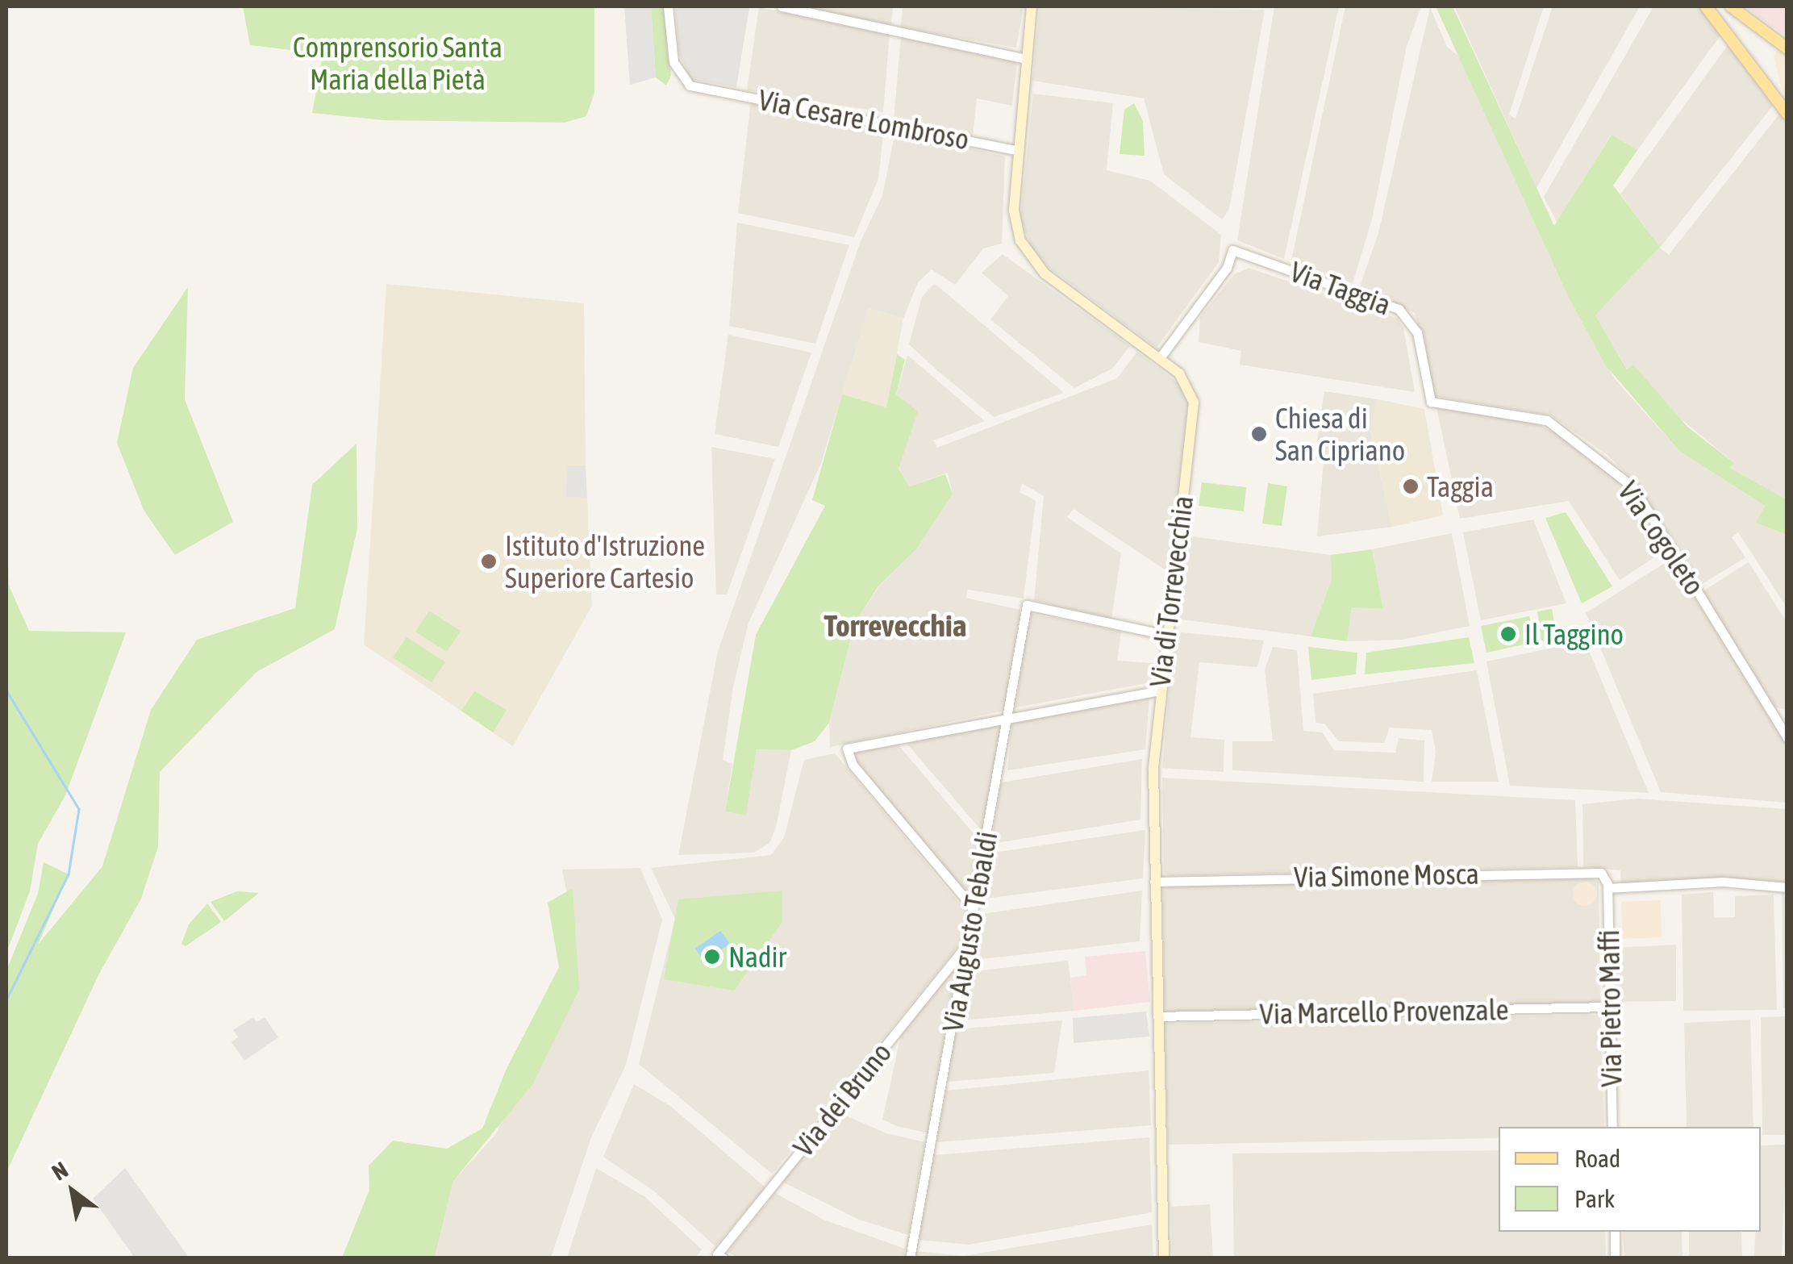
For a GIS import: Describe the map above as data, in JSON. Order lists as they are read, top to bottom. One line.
{"streets":{"main road":["Via di Torrevecchia"],"street":["Via Cesare Lombroso","Via Taggia","Via Cogoleto","Via Simone Mosca","Via Augusto Tebaldi","Via Pietro Maffi","Via Marcello Provenzale","Via dei Bruno"]},"crossings":[["Via Cesare Lombroso","Via di Torrevecchia"],["Via Taggia","Via Cogoleto"],["Via Taggia","Via di Torrevecchia"],["Via di Torrevecchia","Via Simone Mosca"],["Via di Torrevecchia","Via Augusto Tebaldi"],["Via di Torrevecchia","Via Marcello Provenzale"],["Via Simone Mosca","Via Pietro Maffi"],["Via Augusto Tebaldi","Via dei Bruno"],["Via Pietro Maffi","Via Marcello Provenzale"]],"districts":["Torrevecchia"],"parks":["Comprensorio Santa Maria della Pietà"],"places":["Chiesa di San Cipriano","Taggia","Istituto d'Istruzione Superiore Cartesio","Il Taggino","Nadir"],"legend":["Road","Park"],"north":"top left"}
